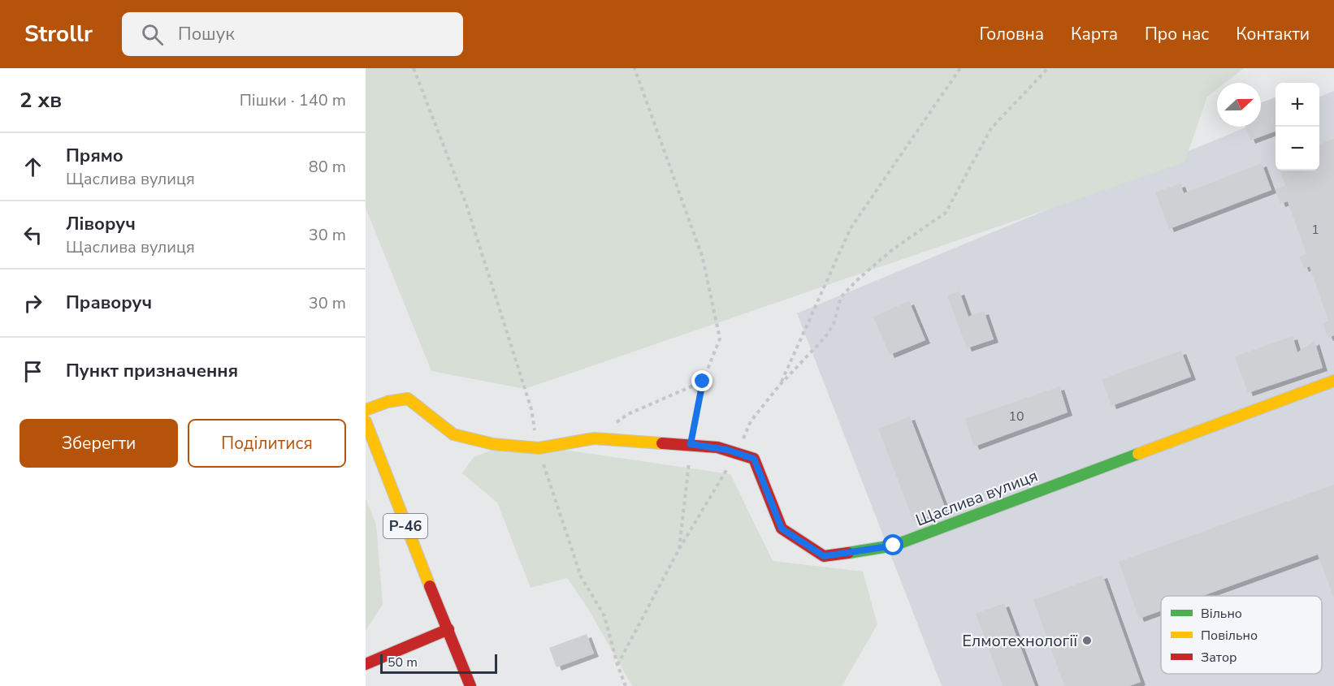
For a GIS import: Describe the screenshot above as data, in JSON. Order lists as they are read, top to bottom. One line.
{"streets":{"street":["Щаслива вулиця","Р-46"]},"places":["Елмотехнології"],"house_numbers":["1","10"],"legend":["Вільно","Повільно","Затор"],"scale_bar":"50 m","north":"right","page":{"header":"Strollr","search":"Пошук","nav":["Головна","Карта","Про нас","Контакти"],"heading":["2 хв","Пішки · 140 m"],"map_buttons":["+","−"],"list":[["Прямо","Щаслива вулиця","80 m"],["Ліворуч","Щаслива вулиця","30 m"],["Праворуч","30 m"],"Пункт призначення"],"buttons":["Зберегти","Поділитися"],"scale":"50 m"}}
